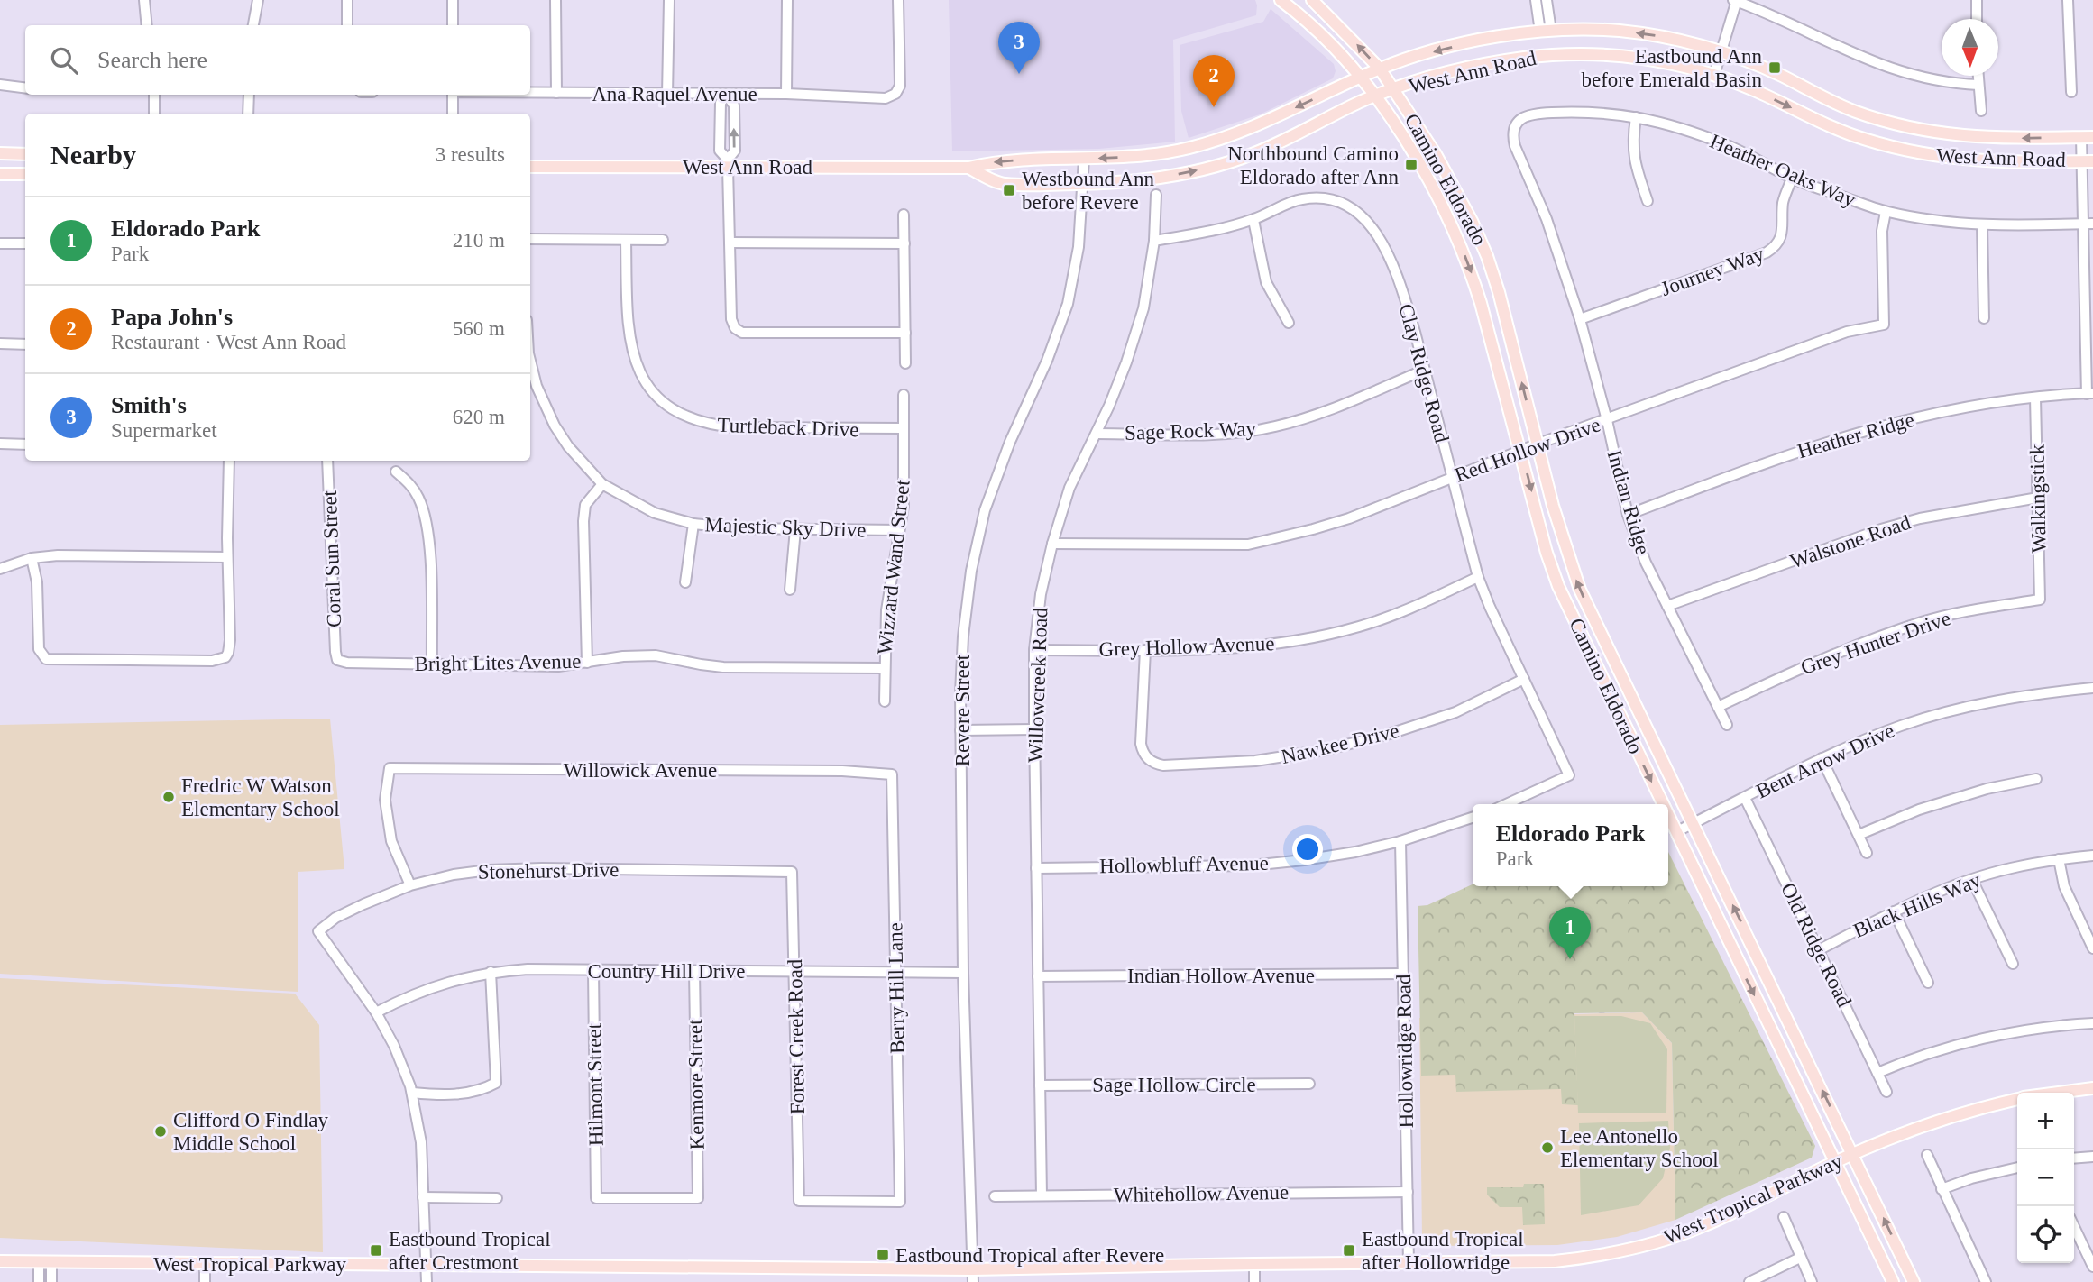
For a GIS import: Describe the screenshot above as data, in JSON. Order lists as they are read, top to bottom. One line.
{"streets":{"main road":["West Ann Road","Camino Eldorado","West Tropical Parkway"],"street":["Ana Raquel Avenue","Heather Oaks Way","Journey Way","Clay Ridge Road","Turtleback Drive","Sage Rock Way","Heather Ridge","Red Hollow Drive","Walkingstick","Indian Ridge","Majestic Sky Drive","Walstone Road","Coral Sun Street","Wizzard Wand Street","Grey Hunter Drive","Grey Hollow Avenue","Bright Lites Avenue","Willowcreek Road","Revere Street","Nawkee Drive","Bent Arrow Drive","Willowick Avenue","Hollowbluff Avenue","Stonehurst Drive","Black Hills Way","Old Ridge Road","Country Hill Drive","Indian Hollow Avenue","Berry Hill Lane","Forest Creek Road","Hollowridge Road","Hilmont Street","Kenmore Street","Sage Hollow Circle","Whitehollow Avenue"]},"crossings":[["West Ann Road","Camino Eldorado"],["West Ann Road","Revere Street"],["Heather Oaks Way","Journey Way"],["Heather Oaks Way","Red Hollow Drive"],["Heather Oaks Way","Indian Ridge"],["Camino Eldorado","Red Hollow Drive"],["Camino Eldorado","Bent Arrow Drive"],["Camino Eldorado","West Tropical Parkway"],["Journey Way","Indian Ridge"],["Clay Ridge Road","Sage Rock Way"],["Clay Ridge Road","Red Hollow Drive"],["Clay Ridge Road","Grey Hollow Avenue"],["Clay Ridge Road","Willowcreek Road"],["Clay Ridge Road","Nawkee Drive"],["Turtleback Drive","Wizzard Wand Street"],["Sage Rock Way","Willowcreek Road"],["Heather Ridge","Walkingstick"],["Heather Ridge","Indian Ridge"],["Red Hollow Drive","Indian Ridge"],["Red Hollow Drive","Willowcreek Road"],["Walkingstick","Walstone Road"],["Walkingstick","Grey Hunter Drive"],["Indian Ridge","Walstone Road"],["Indian Ridge","Grey Hunter Drive"],["Majestic Sky Drive","Wizzard Wand Street"],["Coral Sun Street","Bright Lites Avenue"],["Wizzard Wand Street","Bright Lites Avenue"],["Grey Hollow Avenue","Willowcreek Road"],["Grey Hollow Avenue","Nawkee Drive"],["Willowcreek Road","Hollowbluff Avenue"],["Willowcreek Road","Indian Hollow Avenue"],["Willowcreek Road","Sage Hollow Circle"],["Willowcreek Road","Whitehollow Avenue"],["Revere Street","Country Hill Drive"],["Revere Street","West Tropical Parkway"],["Bent Arrow Drive","Old Ridge Road"],["Willowick Avenue","Stonehurst Drive"],["Willowick Avenue","Berry Hill Lane"],["Hollowbluff Avenue","Hollowridge Road"],["Stonehurst Drive","Country Hill Drive"],["Stonehurst Drive","Forest Creek Road"],["Black Hills Way","Old Ridge Road"],["Country Hill Drive","Berry Hill Lane"],["Country Hill Drive","Forest Creek Road"],["Country Hill Drive","Hilmont Street"],["Country Hill Drive","Kenmore Street"],["Indian Hollow Avenue","Hollowridge Road"],["Berry Hill Lane","Forest Creek Road"],["Hollowridge Road","Whitehollow Avenue"],["Hollowridge Road","West Tropical Parkway"],["Hilmont Street","Kenmore Street"]],"places":{"transit":["Eastbound Ann before Emerald Basin","Northbound Camino Eldorado after Ann","Westbound Ann before Revere","Eastbound Tropical after Crestmont","Eastbound Tropical after Hollowridge","Eastbound Tropical after Revere"],"other":["Fredric W Watson Elementary School","Clifford O Findlay Middle School","Lee Antonello Elementary School"]},"north":"bottom","page":{"pins":["3","2","1"],"search":"Search here","heading":["Nearby","3 results"],"list":[{"mark":"1","name":"Eldorado Park","note":"Park","value":"210 m"},{"mark":"2","name":"Papa John's","note":"Restaurant · West Ann Road","value":"560 m"},{"mark":"3","name":"Smith's","note":"Supermarket","value":"620 m"}],"popup":["Eldorado Park","Park"],"map_buttons":["+","−"]}}
